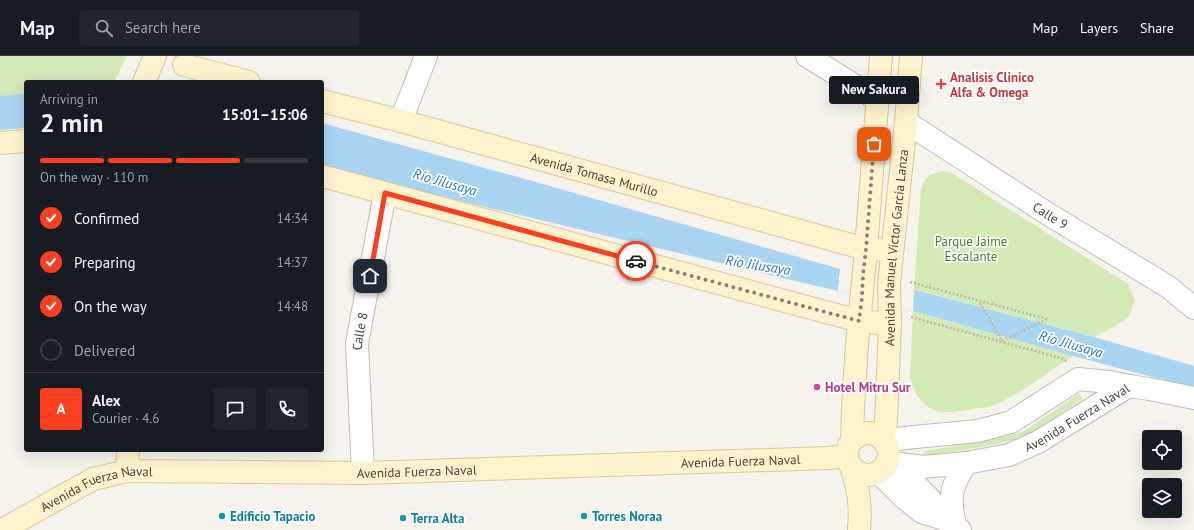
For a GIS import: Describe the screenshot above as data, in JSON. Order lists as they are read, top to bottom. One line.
{"streets":{"main road":["Avenida Tomasa Murillo","Avenida Manuel Víctor García Lanza","Avenida Fuerza Naval"],"street":["Calle 9","Calle 8"]},"crossings":[["Avenida Tomasa Murillo","Avenida Manuel Víctor García Lanza"],["Calle 9","Avenida Manuel Víctor García Lanza"],["Avenida Manuel Víctor García Lanza","Avenida Fuerza Naval"],["Calle 8","Avenida Fuerza Naval"]],"water":["Río Jilusaya"],"parks":["Parque Jaime Escalante"],"places":{"health":["Analisis Clinico Alfa & Omega"],"other":["New Sakura","Hotel Mitru Sur","Edificio Tapacio","Torres Noraa","Terra Alta"]},"page":{"header":"Map","search":"Search here","nav":["Map","Layers","Share"],"bubble":"New Sakura","heading":["2 min","Arriving in","15:01–15:06"],"panel":["Alex","Courier · 4.6"],"bar":"On the way · 110 m","list":[["Confirmed","14:34"],["Preparing","14:37"],["On the way","14:48"],"Delivered"],"round":"A"}}
